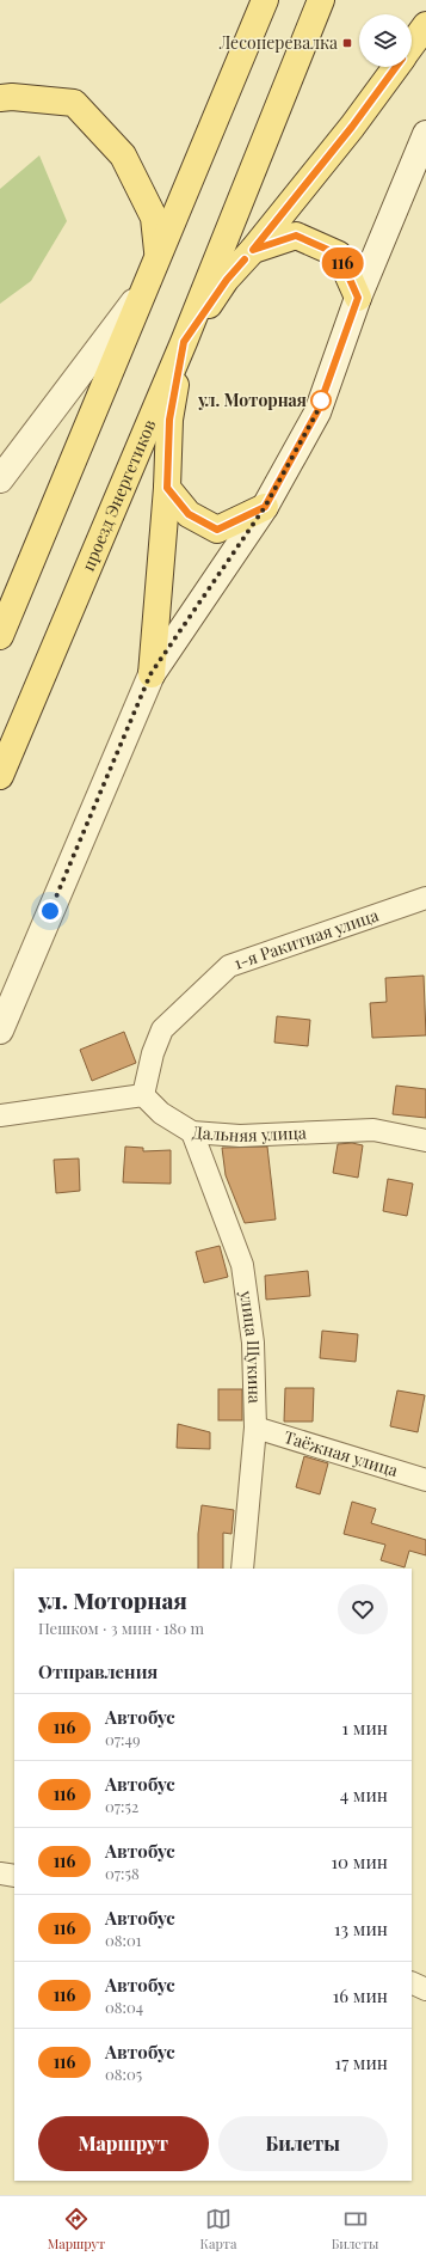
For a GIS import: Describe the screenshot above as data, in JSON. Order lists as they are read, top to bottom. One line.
{"streets":{"main road":["проезд Энергетиков"],"street":["1-я Ракитная улица","Дальняя улица","улица Щукина","Таёжная улица"]},"crossings":[["1-я Ракитная улица","Дальняя улица"],["Дальняя улица","улица Щукина"],["улица Щукина","Таёжная улица"]],"places":{"transit":["Лесоперевалка"],"other":["ул. Моторная"]},"lines":["bus line 116"],"page":{"on_map":"116","heading":[["ул. Моторная","Пешком · 3 мин · 180 m"],"Отправления"],"list":[{"mark":"116","name":"Автобус","note":"07:49","value":"1 мин"},{"mark":"116","name":"Автобус","note":"07:52","value":"4 мин"},{"mark":"116","name":"Автобус","note":"07:58","value":"10 мин"},{"mark":"116","name":"Автобус","note":"08:01","value":"13 мин"},{"mark":"116","name":"Автобус","note":"08:04","value":"16 мин"},{"mark":"116","name":"Автобус","note":"08:05","value":"17 мин"}],"buttons":["Маршрут","Билеты"],"tabs":["Маршрут","Карта","Билеты"]}}
